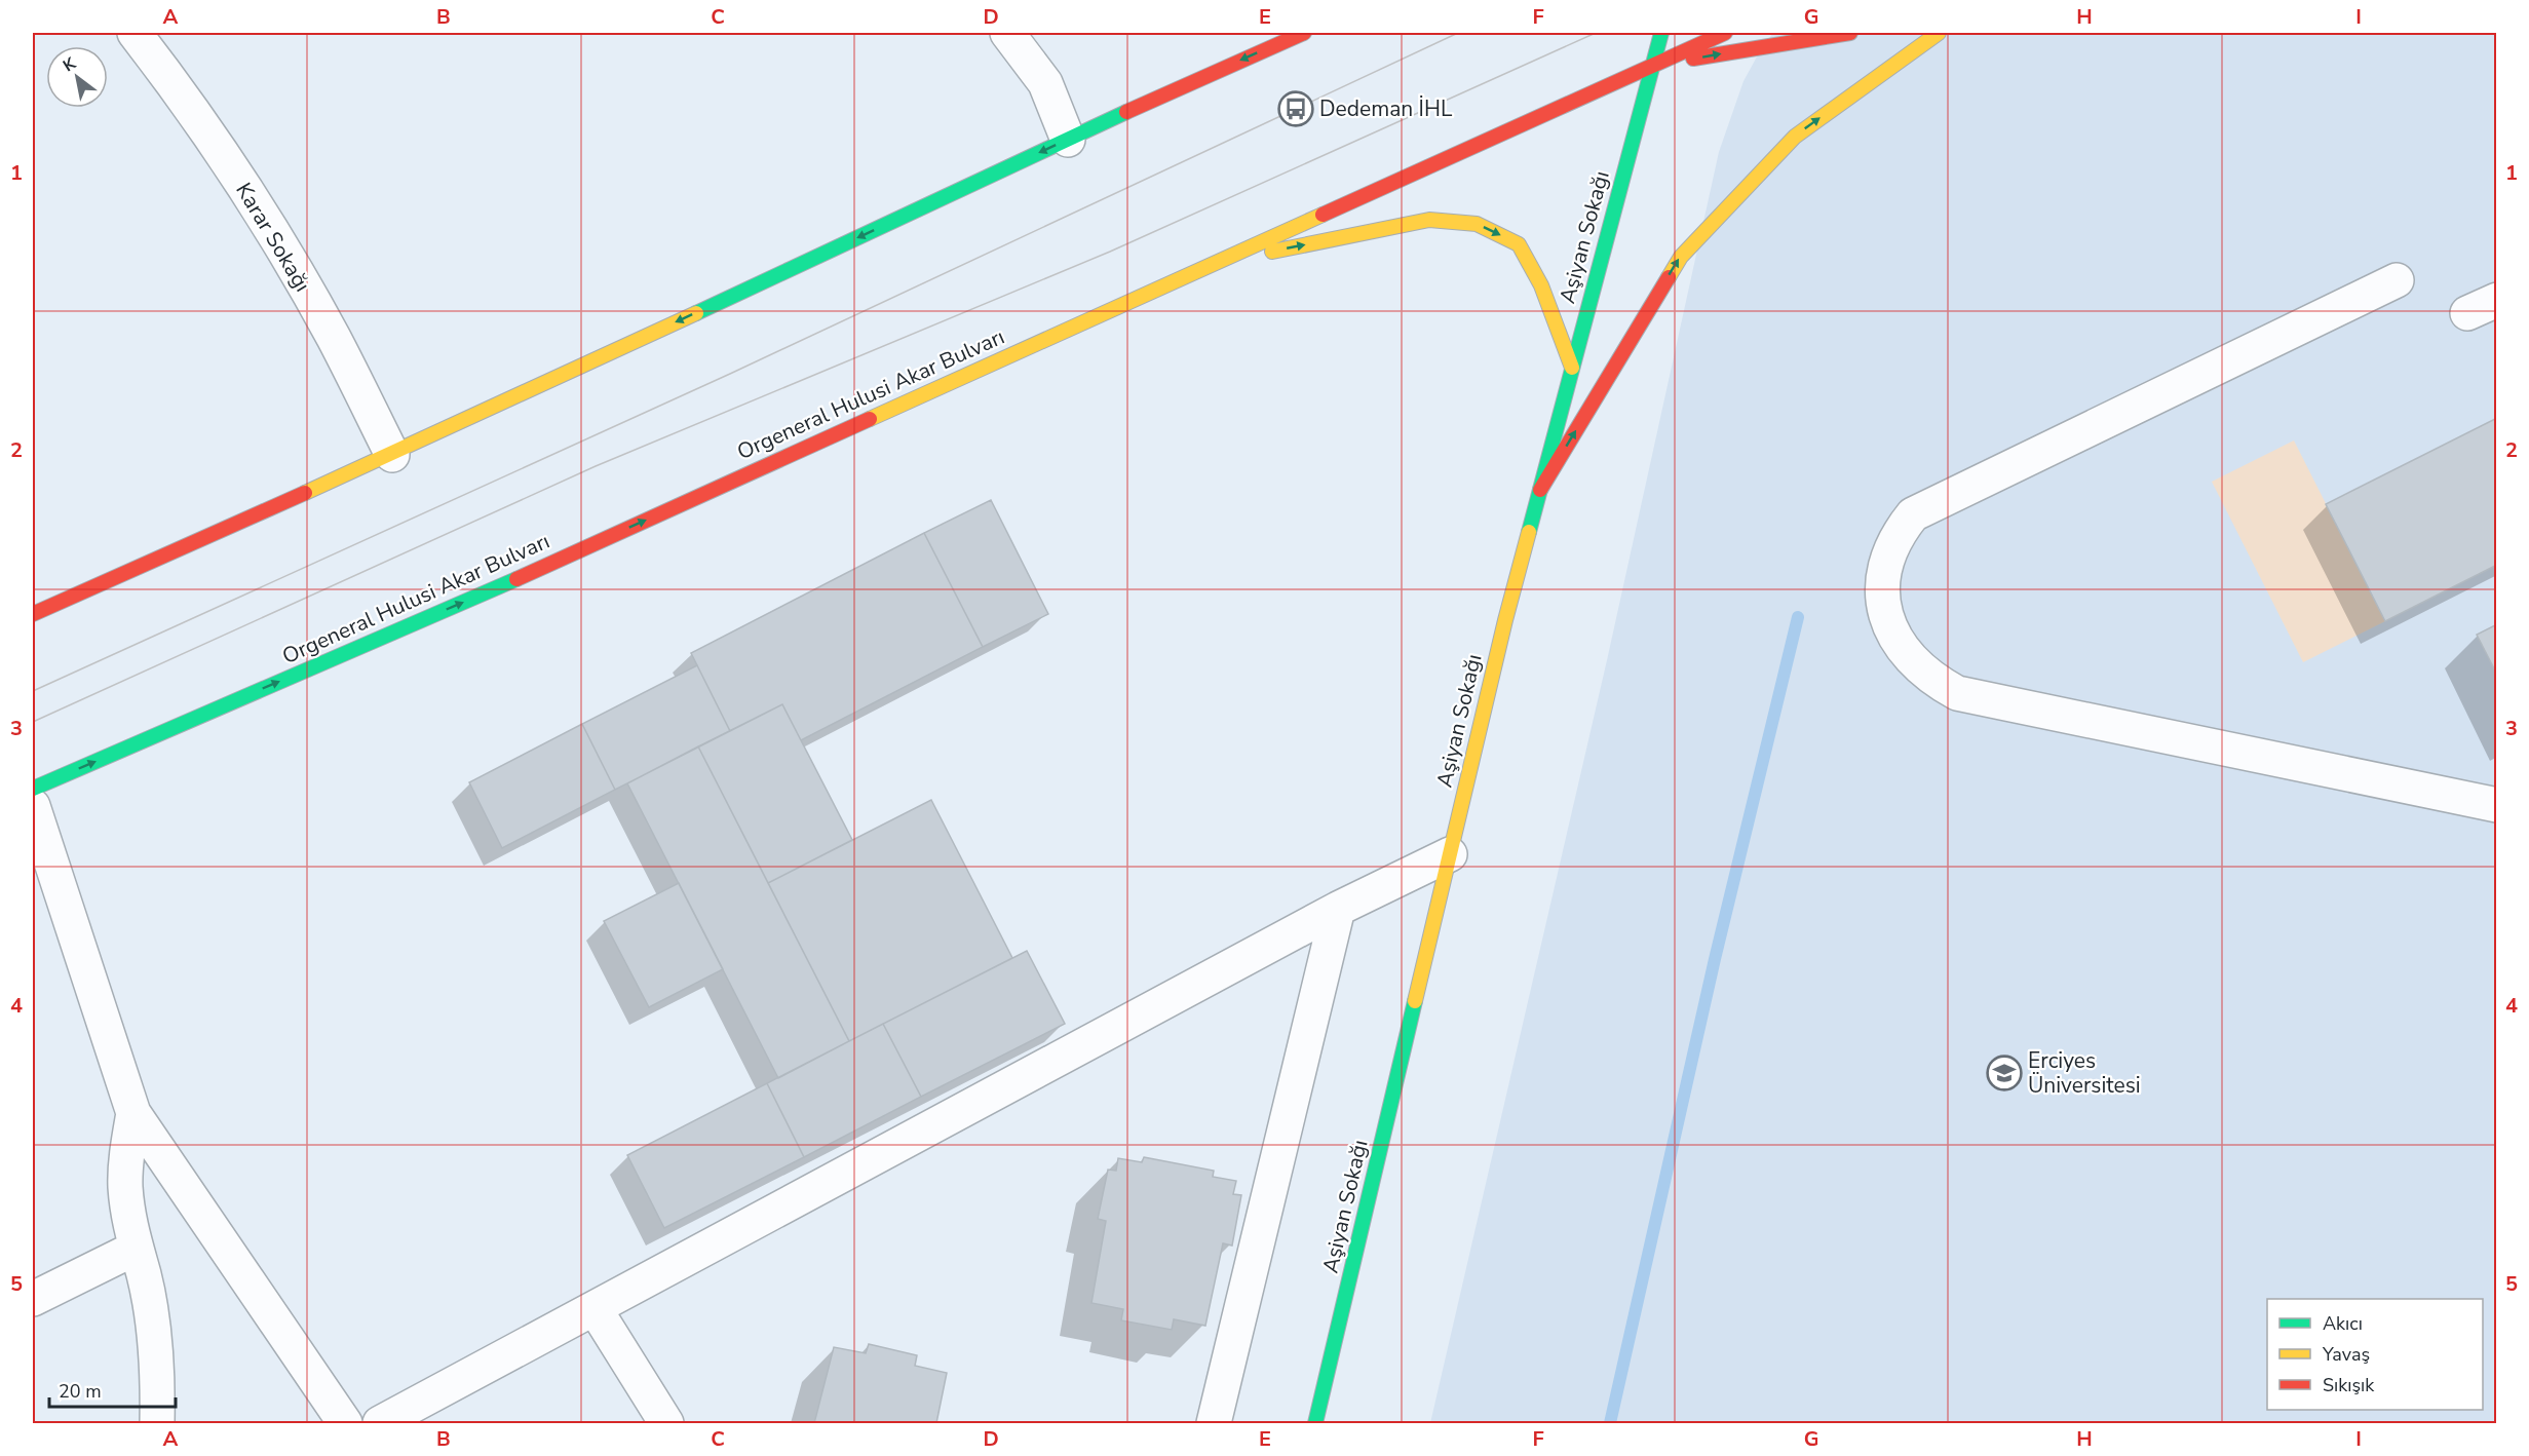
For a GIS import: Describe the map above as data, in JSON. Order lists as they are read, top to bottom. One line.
{"streets":{"main road":["Aşiyan Sokağı","Orgeneral Hulusi Akar Bulvarı"],"street":["Karar Sokağı"]},"crossings":[["Aşiyan Sokağı","Orgeneral Hulusi Akar Bulvarı"]],"one_way":["Orgeneral Hulusi Akar Bulvarı"],"places":{"bus stop":["Dedeman İHL"],"school or university":["Erciyes Üniversitesi"]},"legend":["Akıcı","Yavaş","Sıkışık"],"scale_bar":"20 m","north":"top left","grid":{"columns":["A","B","C","D","E","F","G","H","I"],"rows":["1","2","3","4","5"]}}
